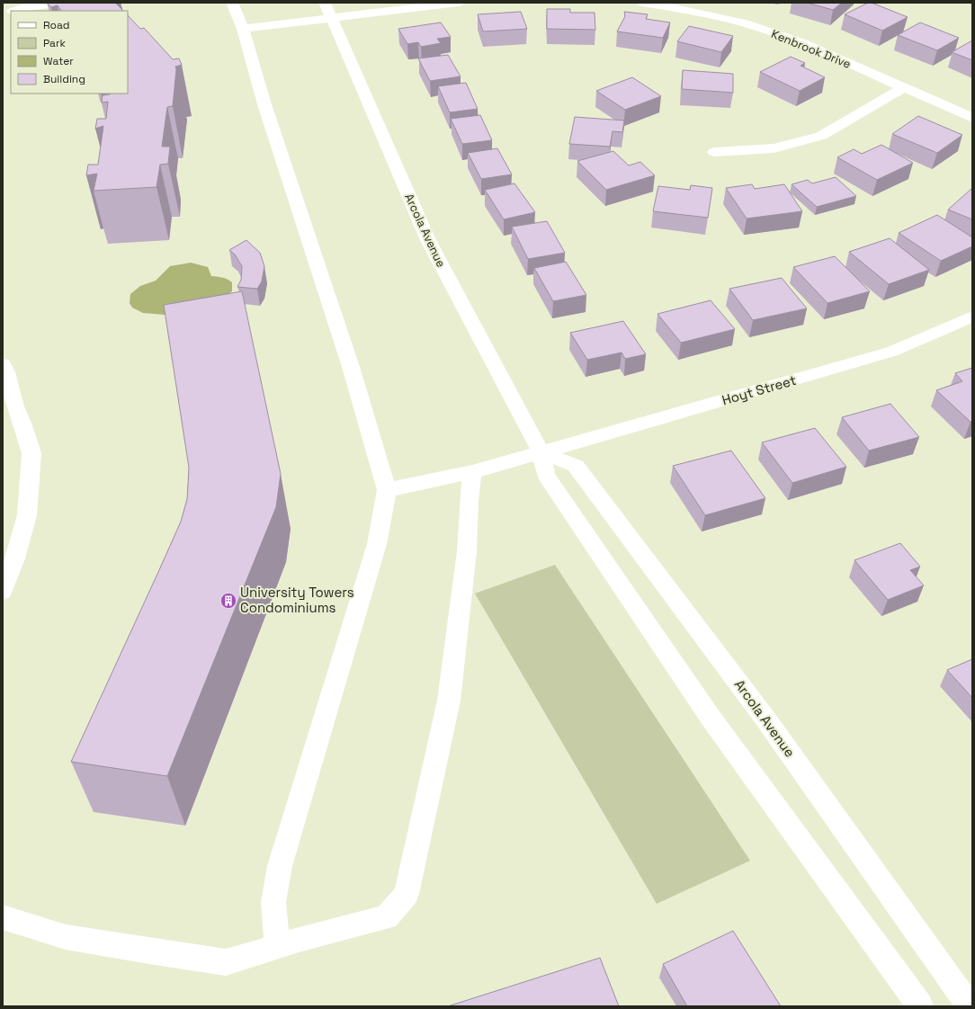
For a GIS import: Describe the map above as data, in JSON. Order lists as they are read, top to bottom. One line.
{"streets":{"street":["Kenbrook Drive","Arcola Avenue","Hoyt Street"]},"crossings":[["Arcola Avenue","Hoyt Street"]],"places":{"building":["University Towers Condominiums"]},"legend":["Road","Park","Water","Building"]}
